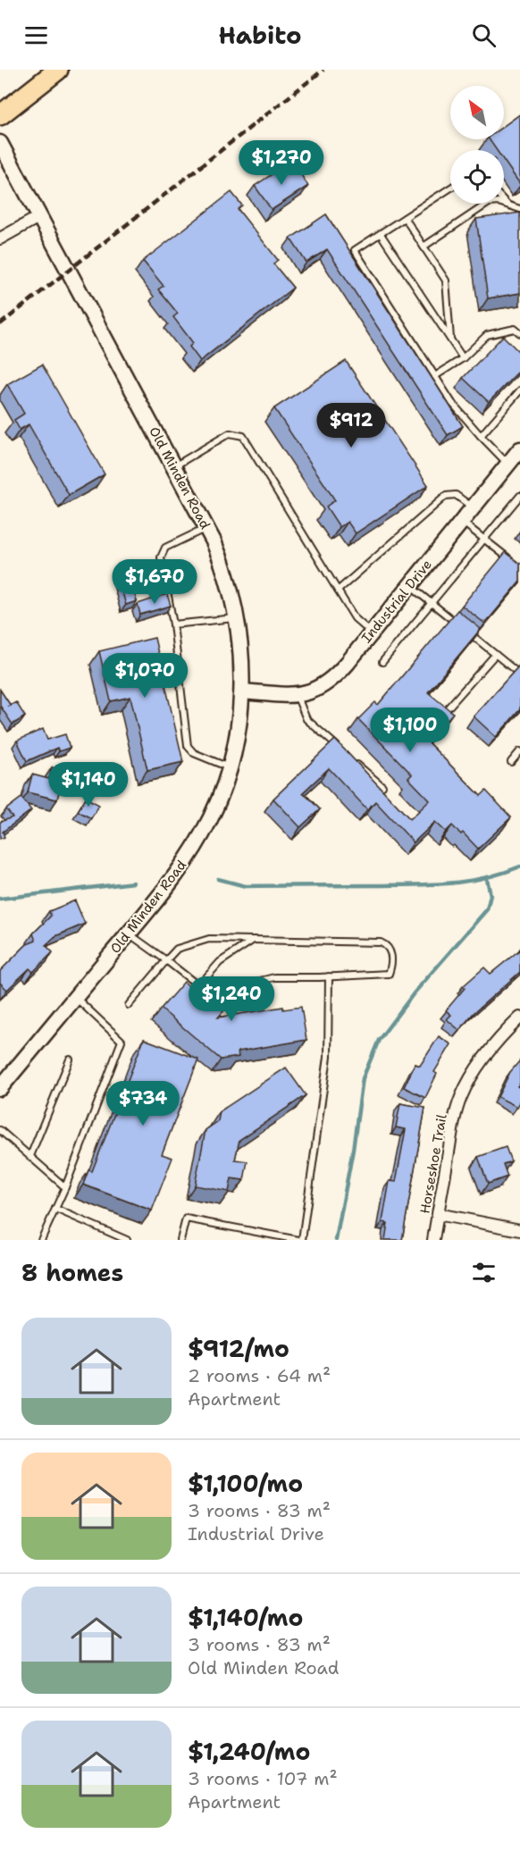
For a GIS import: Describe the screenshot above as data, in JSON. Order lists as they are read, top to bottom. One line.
{"streets":{"main road":["Old Minden Road","Industrial Drive"],"street":["Horseshoe Trail"]},"crossings":[["Old Minden Road","Industrial Drive"]],"north":"top left","page":{"header":"Habito","price":["$1,270","$912","$1,670","$1,070","$1,100","$1,140","$1,240","$734"],"heading":"8 homes","list":[{"name":"$912/mo","note":"2 rooms · 64 m² · Apartment"},{"name":"$1,100/mo","note":"3 rooms · 83 m² · Industrial Drive"},{"name":"$1,140/mo","note":"3 rooms · 83 m² · Old Minden Road"},{"name":"$1,240/mo","note":"3 rooms · 107 m² · Apartment"}]}}
